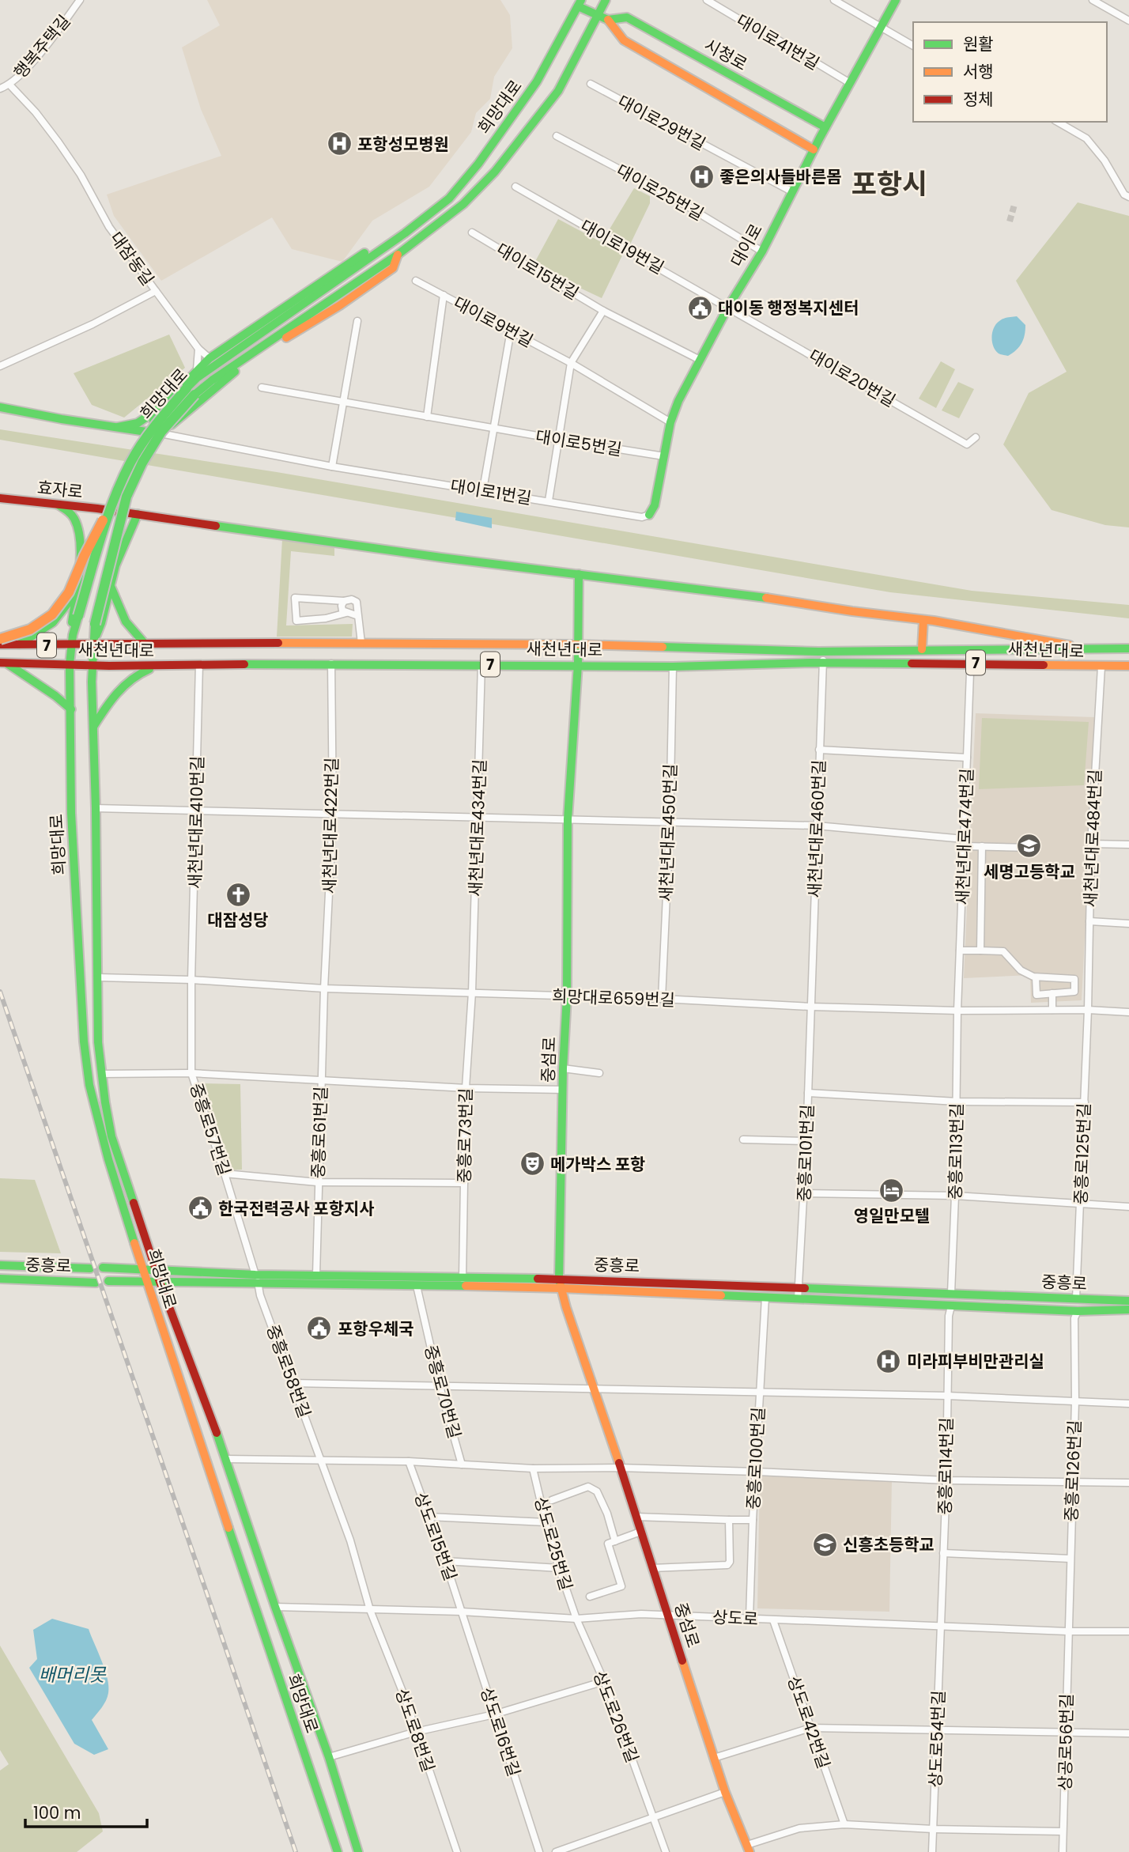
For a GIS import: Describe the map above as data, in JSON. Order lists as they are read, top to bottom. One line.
{"streets":{"main road":["시청로","희망대로","대이로","효자로","7","새천년대로","중섬로","중흥로"],"street":["대이로41번길","행복주택길","대이로29번길","대이로25번길","대이로19번길","대잠동길","대이로15번길","대이로9번길","대이로20번길","대이로5번길","대이로1번길","새천년대로410번길","새천년대로422번길","새천년대로434번길","새천년대로460번길","새천년대로450번길","새천년대로474번길","새천년대로484번길","희망대로659번길","중흥로57번길","중흥로61번길","중흥로73번길","중흥로113번길","중흥로101번길","중흥로125번길","중흥로58번길","중흥로70번길","중흥로100번길","중흥로114번길","중흥로126번길","상도로15번길","상도로25번길","상도로","상도로26번길","상도로42번길","상도로8번길","상도로16번길","상도로54번길","상공로56번길"]},"crossings":[["대이로41번길","대이로"],["행복주택길","대잠동길"],["시청로","희망대로"],["시청로","대이로"],["희망대로","효자로"],["희망대로","새천년대로"],["희망대로","희망대로659번길"],["희망대로","중흥로"],["희망대로","상도로"],["대이로29번길","대이로"],["대이로25번길","대이로"],["대이로","대이로19번길"],["대이로","대이로15번길"],["대이로","대이로9번길"],["대이로","대이로20번길"],["대이로","대이로5번길"],["대이로","대이로1번길"],["대이로19번길","대이로20번길"],["새천년대로","새천년대로410번길"],["새천년대로","새천년대로422번길"],["새천년대로","새천년대로434번길"],["새천년대로","새천년대로460번길"],["새천년대로","새천년대로450번길"],["새천년대로","새천년대로474번길"],["새천년대로","새천년대로484번길"],["새천년대로","중섬로"],["새천년대로410번길","희망대로659번길"],["새천년대로410번길","중흥로57번길"],["새천년대로422번길","희망대로659번길"],["새천년대로422번길","중흥로61번길"],["새천년대로434번길","희망대로659번길"],["새천년대로434번길","중흥로73번길"],["새천년대로460번길","희망대로659번길"],["새천년대로460번길","중흥로101번길"],["새천년대로450번길","희망대로659번길"],["새천년대로474번길","희망대로659번길"],["새천년대로474번길","중흥로113번길"],["새천년대로484번길","희망대로659번길"],["새천년대로484번길","중흥로125번길"],["희망대로659번길","중섬로"],["희망대로659번길","중흥로57번길"],["희망대로659번길","중흥로61번길"],["희망대로659번길","중흥로73번길"],["희망대로659번길","중흥로113번길"],["희망대로659번길","중흥로101번길"],["희망대로659번길","중흥로125번길"],["중섬로","중흥로"],["중섬로","상도로"],["중흥로57번길","중흥로"],["중흥로57번길","중흥로58번길"],["중흥로61번길","중흥로"],["중흥로73번길","중흥로"],["중흥로113번길","중흥로"],["중흥로101번길","중흥로"],["중흥로125번길","중흥로"],["중흥로","중흥로58번길"],["중흥로","중흥로70번길"],["중흥로","중흥로100번길"],["중흥로","중흥로114번길"],["중흥로","중흥로126번길"],["중흥로58번길","상도로"],["중흥로58번길","상도로8번길"],["중흥로100번길","상도로"],["중흥로114번길","상도로"],["중흥로114번길","상도로54번길"],["중흥로126번길","상도로"],["중흥로126번길","상공로56번길"],["상도로15번길","상도로"],["상도로15번길","상도로16번길"],["상도로25번길","상도로"],["상도로25번길","상도로26번길"],["상도로","상도로26번길"],["상도로","상도로42번길"],["상도로","상도로8번길"],["상도로","상도로16번길"],["상도로","상도로54번길"],["상도로","상공로56번길"]],"districts":["포항시"],"water":["배머리못"],"places":{"hospital":["포항성모병원","좋은의사들바른몸","미라피부비만관리실"],"public building":["대이동 행정복지센터","한국전력공사 포항지사","포항우체국"],"school or university":["세명고등학교","신흥초등학교"],"church":["대잠성당"],"theatre":["메가박스 포항"],"hotel":["영일만모텔"]},"legend":["원활","서행","정체"],"scale_bar":"100 m"}
